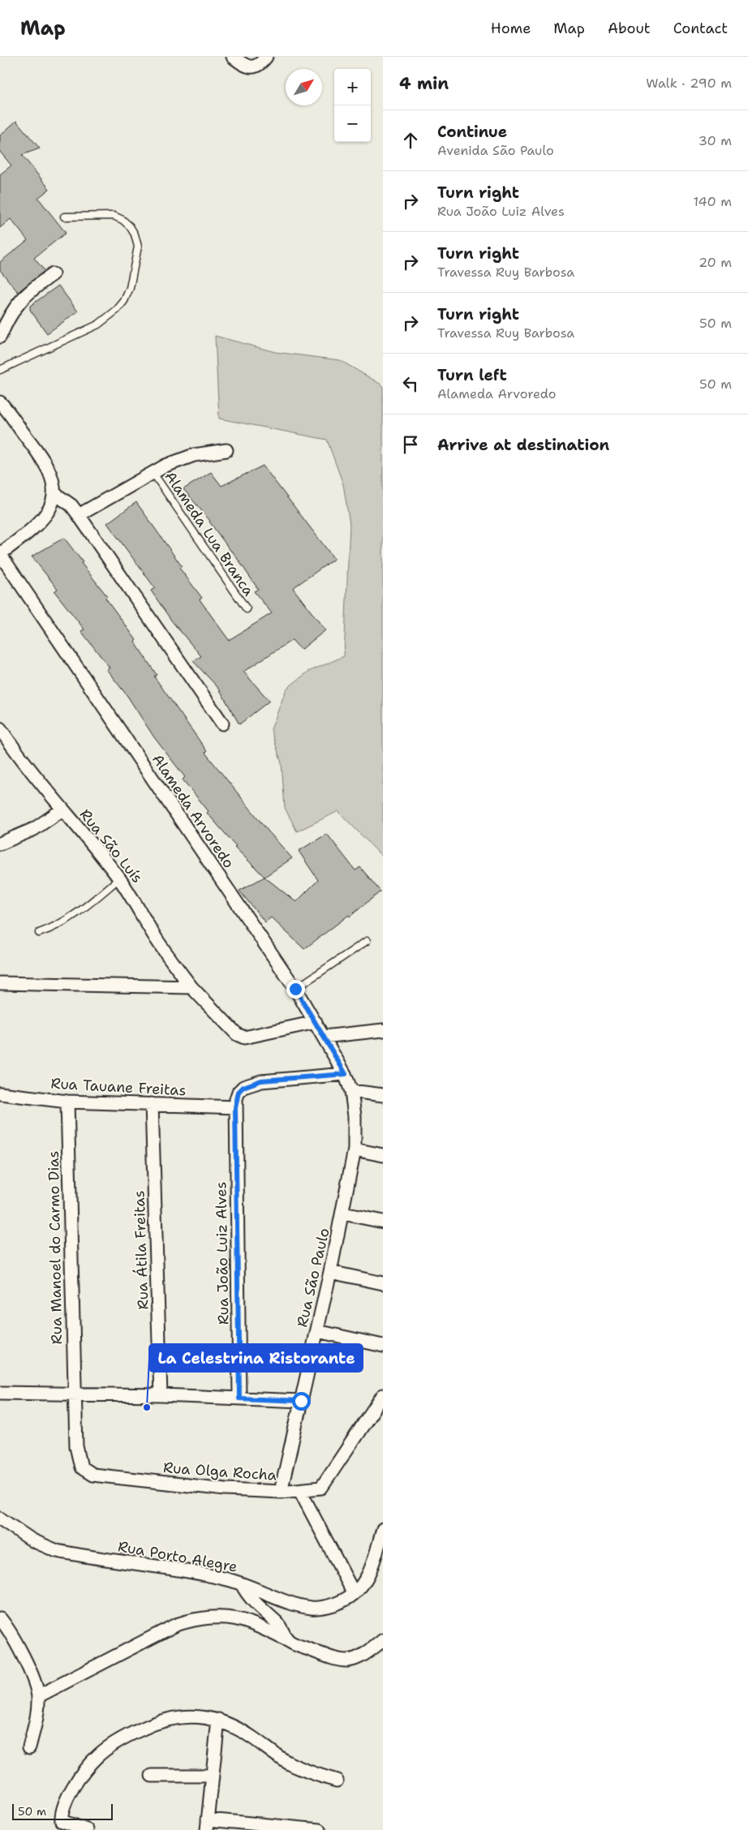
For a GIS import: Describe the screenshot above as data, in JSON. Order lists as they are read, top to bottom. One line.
{"streets":{"street":["Alameda Arvoredo","Rua São Luís","Rua Tauane Freitas","Rua Manoel do Carmo Dias","Rua Átila Freitas","Rua João Luiz Alves","Rua São Paulo","Rua Olga Rocha","Rua Porto Alegre"],"lane":["Alameda Lua Branca"]},"crossings":[["Alameda Arvoredo","Rua São Luís"],["Alameda Arvoredo","Rua João Luiz Alves"],["Alameda Arvoredo","Rua São Paulo"],["Rua Tauane Freitas","Rua Manoel do Carmo Dias"],["Rua Tauane Freitas","Rua Átila Freitas"],["Rua Tauane Freitas","Rua João Luiz Alves"],["Rua Manoel do Carmo Dias","Rua Olga Rocha"],["Rua São Paulo","Rua Olga Rocha"]],"places":["La Celestrina Ristorante"],"scale_bar":"50 m","north":"top right","page":{"header":"Map","nav":["Home","Map","About","Contact"],"heading":["4 min","Walk · 290 m"],"map_buttons":["+","−"],"list":[["Continue","Avenida São Paulo","30 m"],["Turn right","Rua João Luiz Alves","140 m"],["Turn right","Travessa Ruy Barbosa","20 m"],["Turn right","Travessa Ruy Barbosa","50 m"],["Turn left","Alameda Arvoredo","50 m"],"Arrive at destination"],"scale":"50 m"}}
